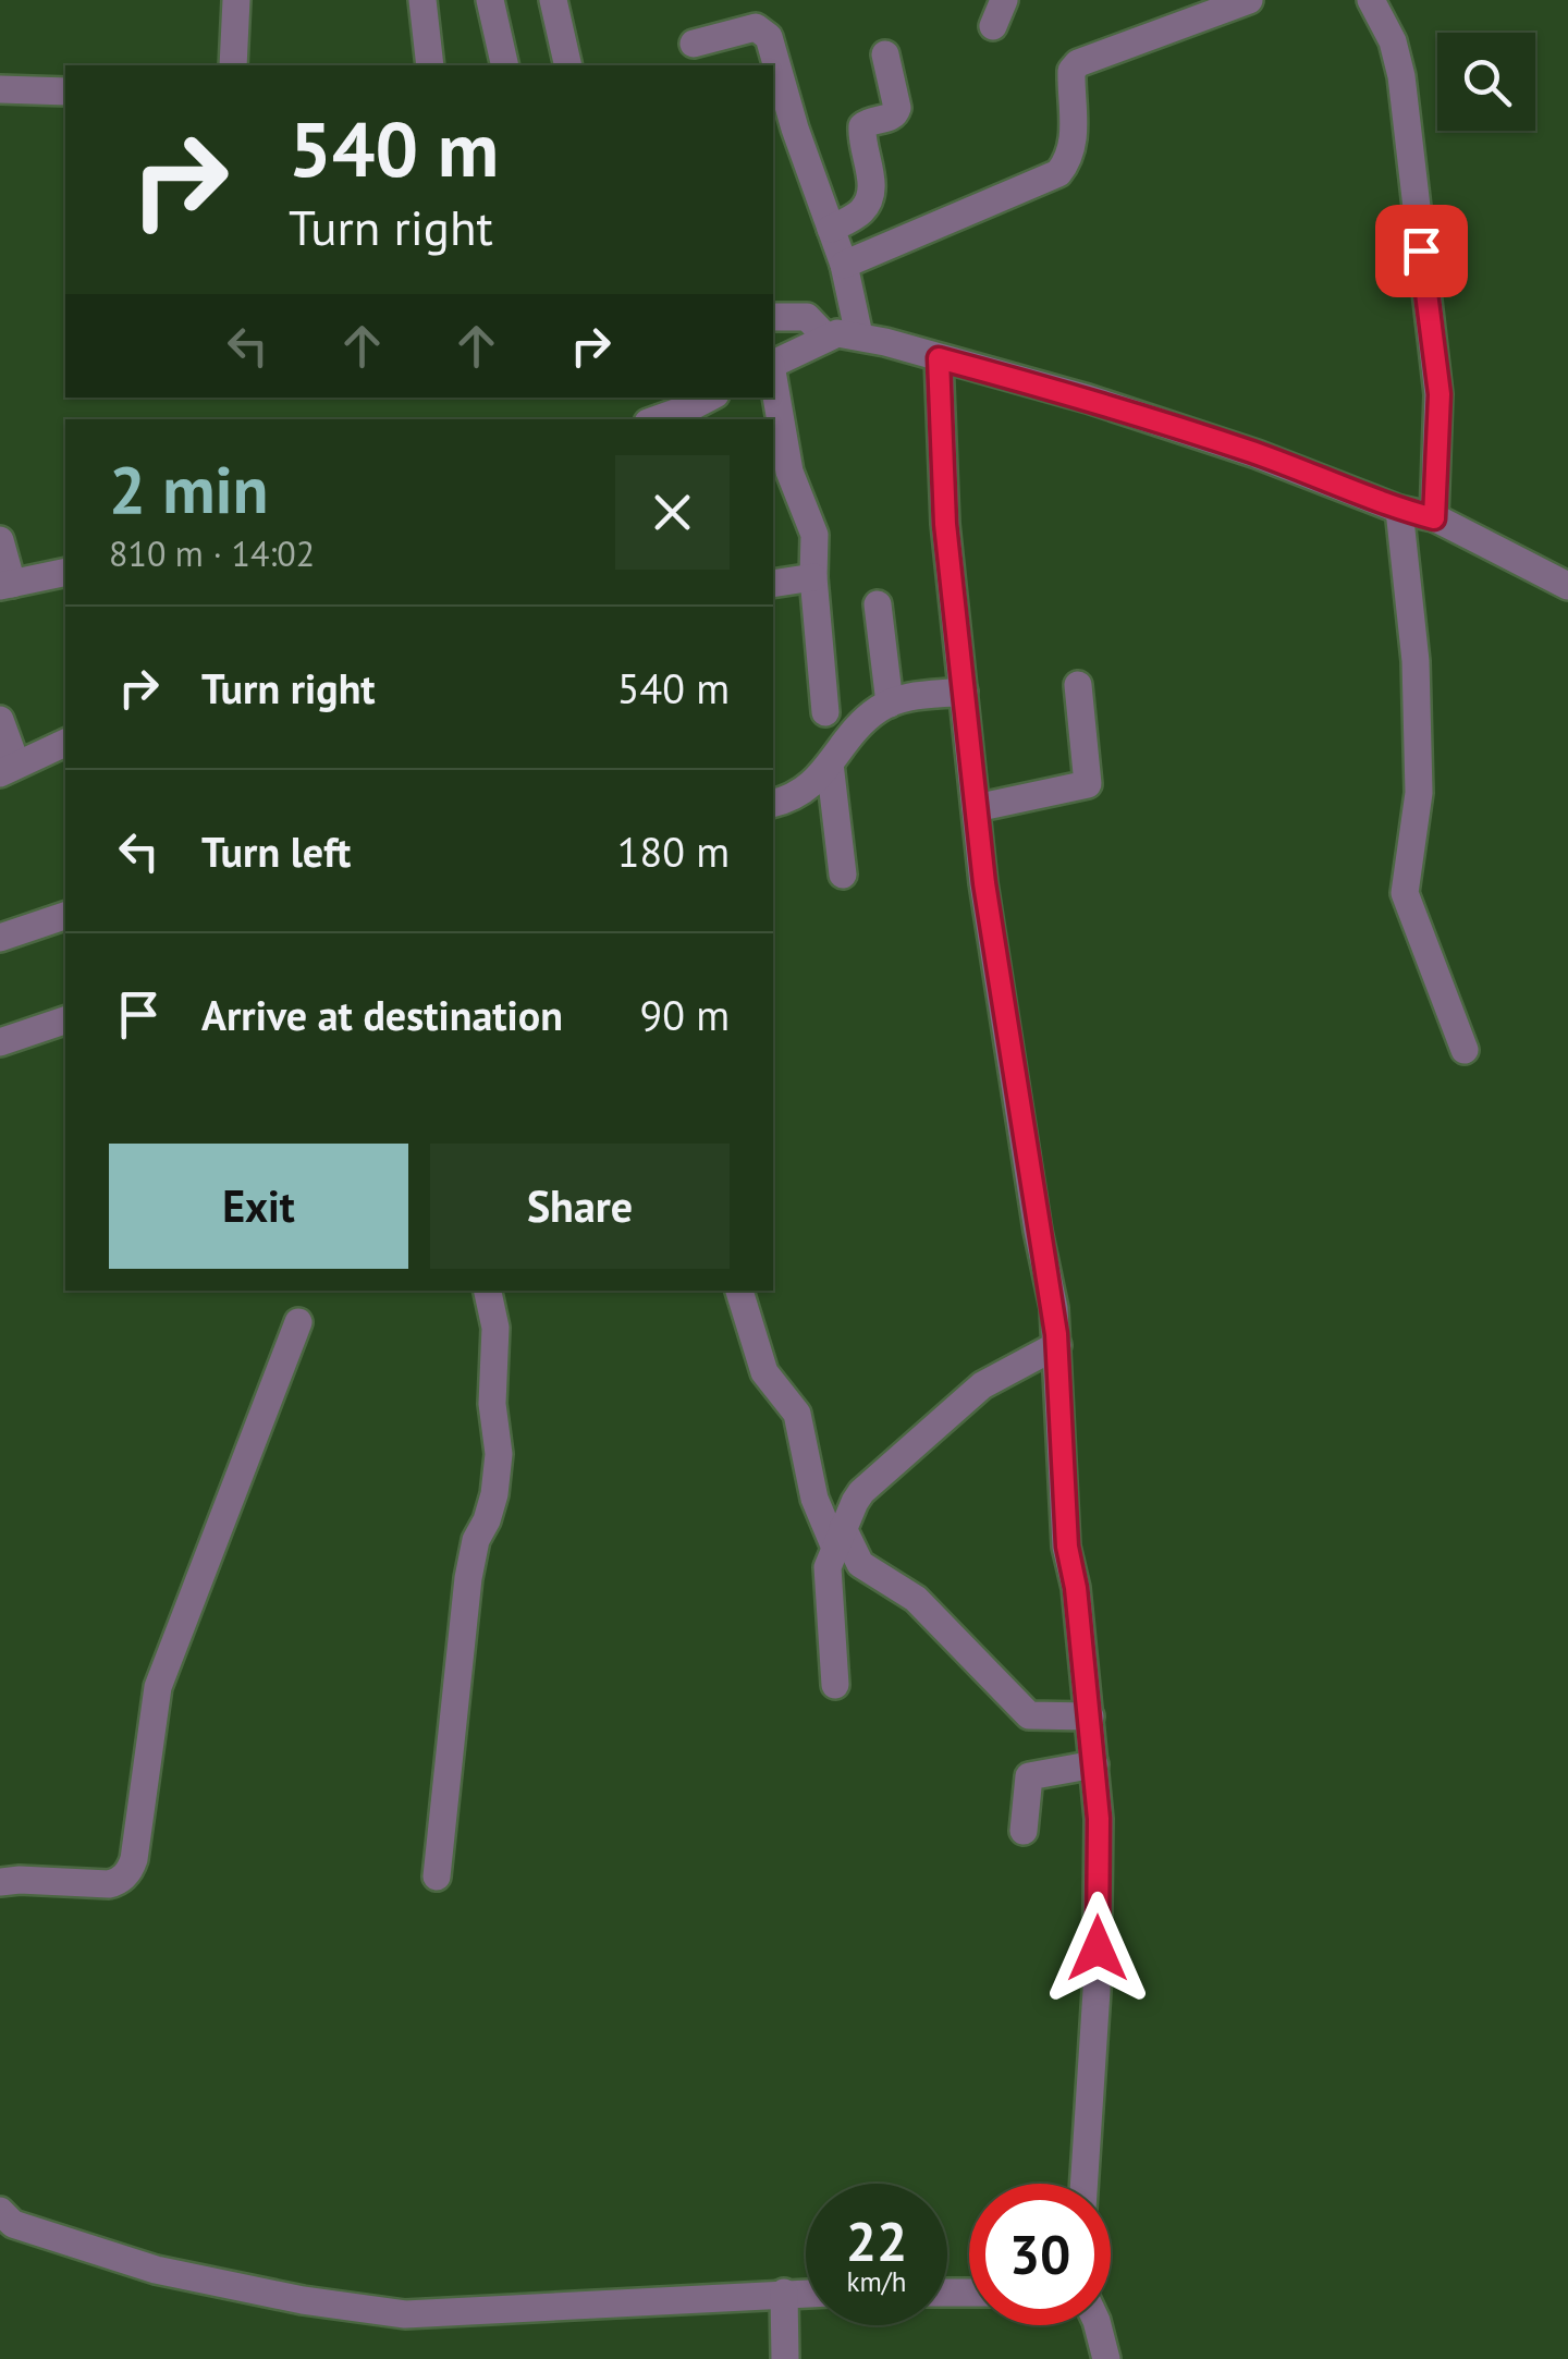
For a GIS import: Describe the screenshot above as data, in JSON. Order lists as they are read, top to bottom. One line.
{"page":{"turn":["540 m","Turn right"],"heading":["2 min","810 m · 14:02"],"list":[{"name":"Turn right","value":"540 m"},{"name":"Turn left","value":"180 m"},{"name":"Arrive at destination","value":"90 m"}],"buttons":["Exit","Share"],"speed":"22 km/h","limit":"30"}}
